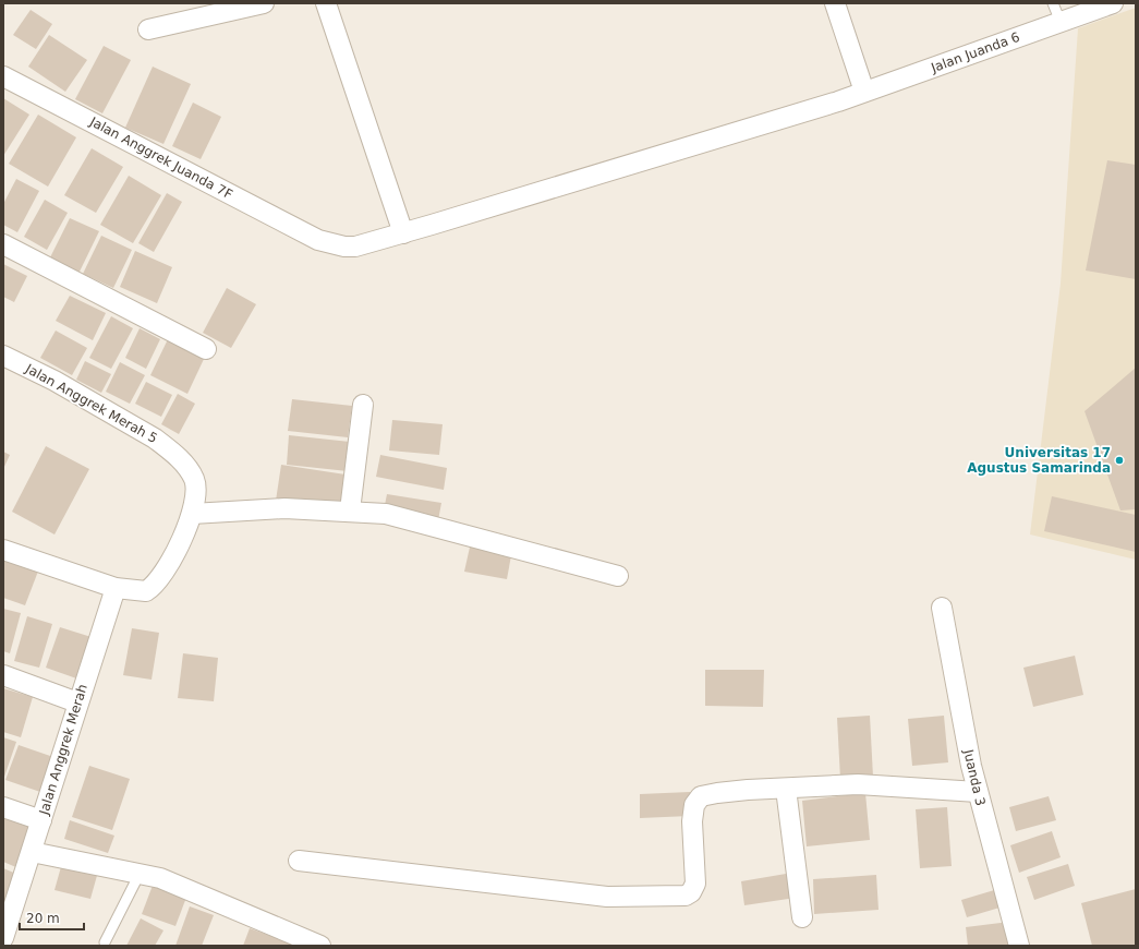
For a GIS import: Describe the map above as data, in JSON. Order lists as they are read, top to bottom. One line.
{"streets":{"street":["Jalan Juanda 6","Jalan Anggrek Juanda 7F","Jalan Anggrek Merah 5","Jalan Anggrek Merah","Juanda 3"]},"crossings":[["Jalan Juanda 6","Jalan Anggrek Juanda 7F"],["Jalan Anggrek Merah 5","Jalan Anggrek Merah"]],"places":["Universitas 17 Agustus Samarinda"],"scale_bar":"20 m"}
